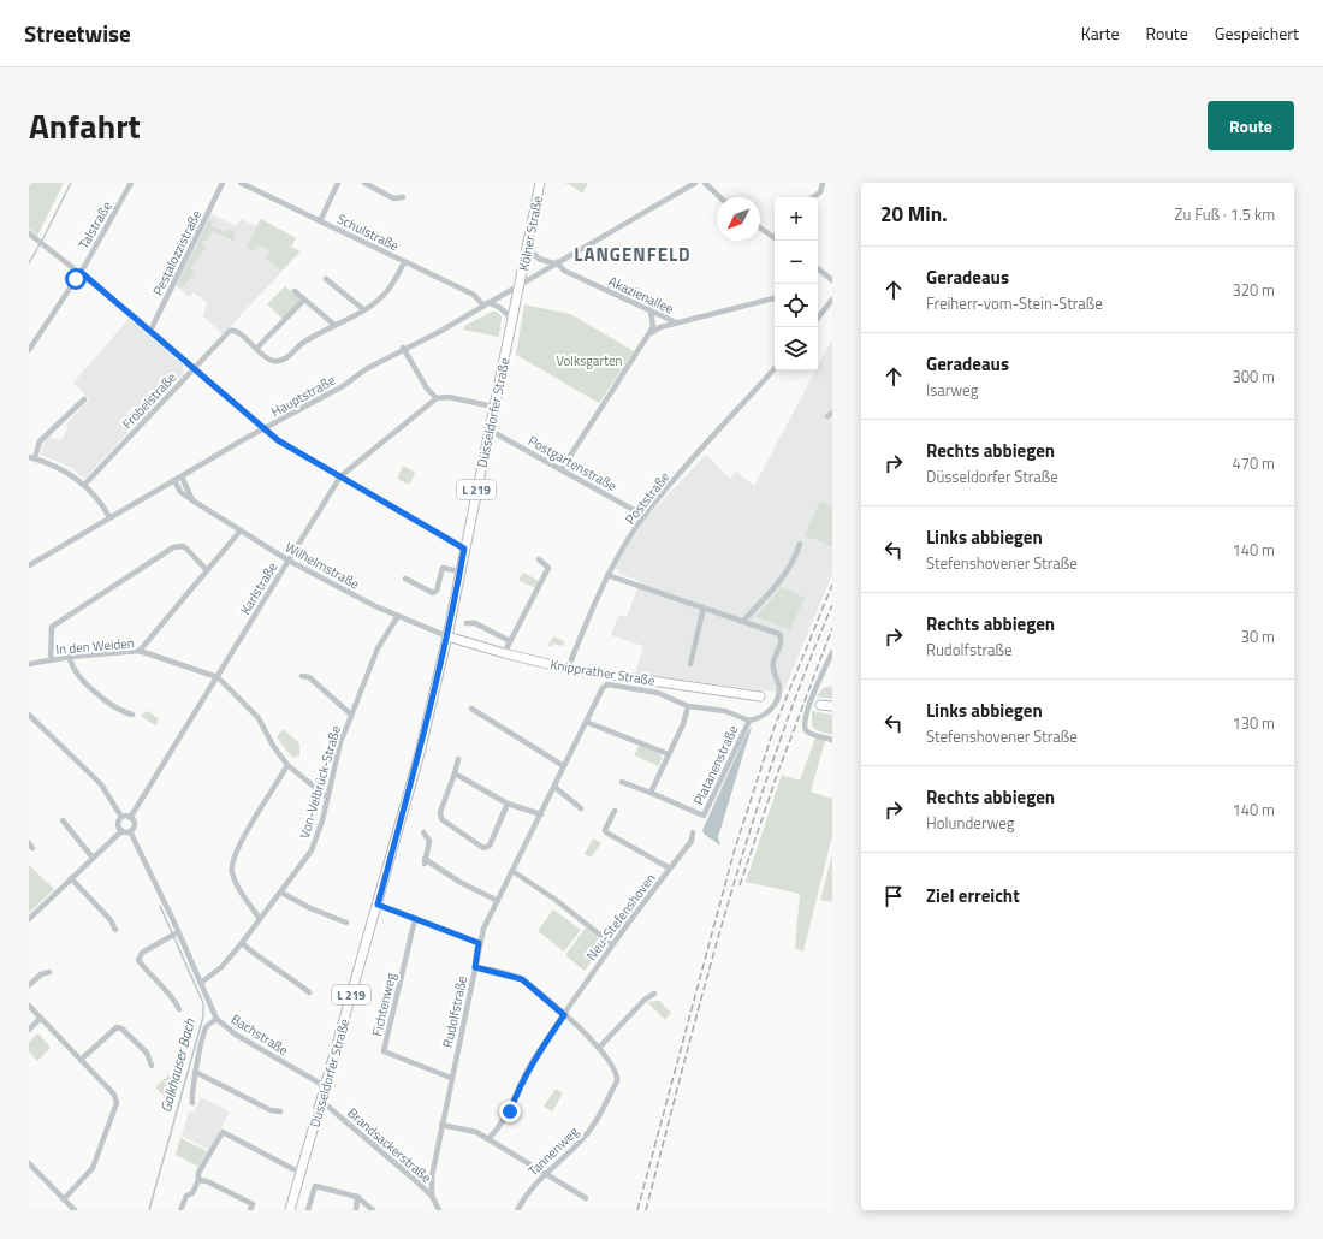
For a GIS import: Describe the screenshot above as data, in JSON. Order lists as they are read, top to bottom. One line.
{"streets":{"main road":["Kölner Straße","Düsseldorfer Straße","L 219","Knipprather Straße"],"street":["Talstraße","Schulstraße","Pestalozzistraße","Akazienallee","Hauptstraße","Fröbelstraße","Postgartenstraße","Poststraße","Wilhelmstraße","Karlstraße","In den Weiden","Platanenstraße","Von-Velbrück-Straße","Neu-Stefenshoven","Fichtenweg","Rudolfstraße","Bachstraße","Brandsackerstraße","Tannenweg"]},"crossings":[["Schulstraße","Hauptstraße"],["Kölner Straße","Hauptstraße"],["Kölner Straße","Düsseldorfer Straße"],["Akazienallee","Hauptstraße"],["Hauptstraße","Düsseldorfer Straße"],["Hauptstraße","Wilhelmstraße"],["Düsseldorfer Straße","Postgartenstraße"],["Düsseldorfer Straße","Wilhelmstraße"],["Düsseldorfer Straße","Knipprather Straße"],["Düsseldorfer Straße","Bachstraße"],["Düsseldorfer Straße","Brandsackerstraße"],["Postgartenstraße","Poststraße"],["Poststraße","Knipprather Straße"],["Wilhelmstraße","Karlstraße"],["Wilhelmstraße","Knipprather Straße"],["Wilhelmstraße","Von-Velbrück-Straße"],["Karlstraße","In den Weiden"],["Karlstraße","Bachstraße"],["Platanenstraße","Rudolfstraße"],["Von-Velbrück-Straße","Bachstraße"],["Fichtenweg","Rudolfstraße"],["Rudolfstraße","Brandsackerstraße"]],"districts":["LANGENFELD"],"water":["Galkhauser Bach"],"parks":["Volksgarten"],"north":"bottom left","page":{"header":"Streetwise","nav":["Karte","Route","Gespeichert"],"title":"Anfahrt","buttons":"Route","heading":["20 Min.","Zu Fuß · 1.5 km"],"map_buttons":["+","−"],"list":[["Geradeaus","Freiherr-vom-Stein-Straße","320 m"],["Geradeaus","Isarweg","300 m"],["Rechts abbiegen","Düsseldorfer Straße","470 m"],["Links abbiegen","Stefenshovener Straße","140 m"],["Rechts abbiegen","Rudolfstraße","30 m"],["Links abbiegen","Stefenshovener Straße","130 m"],["Rechts abbiegen","Holunderweg","140 m"],"Ziel erreicht"]}}
